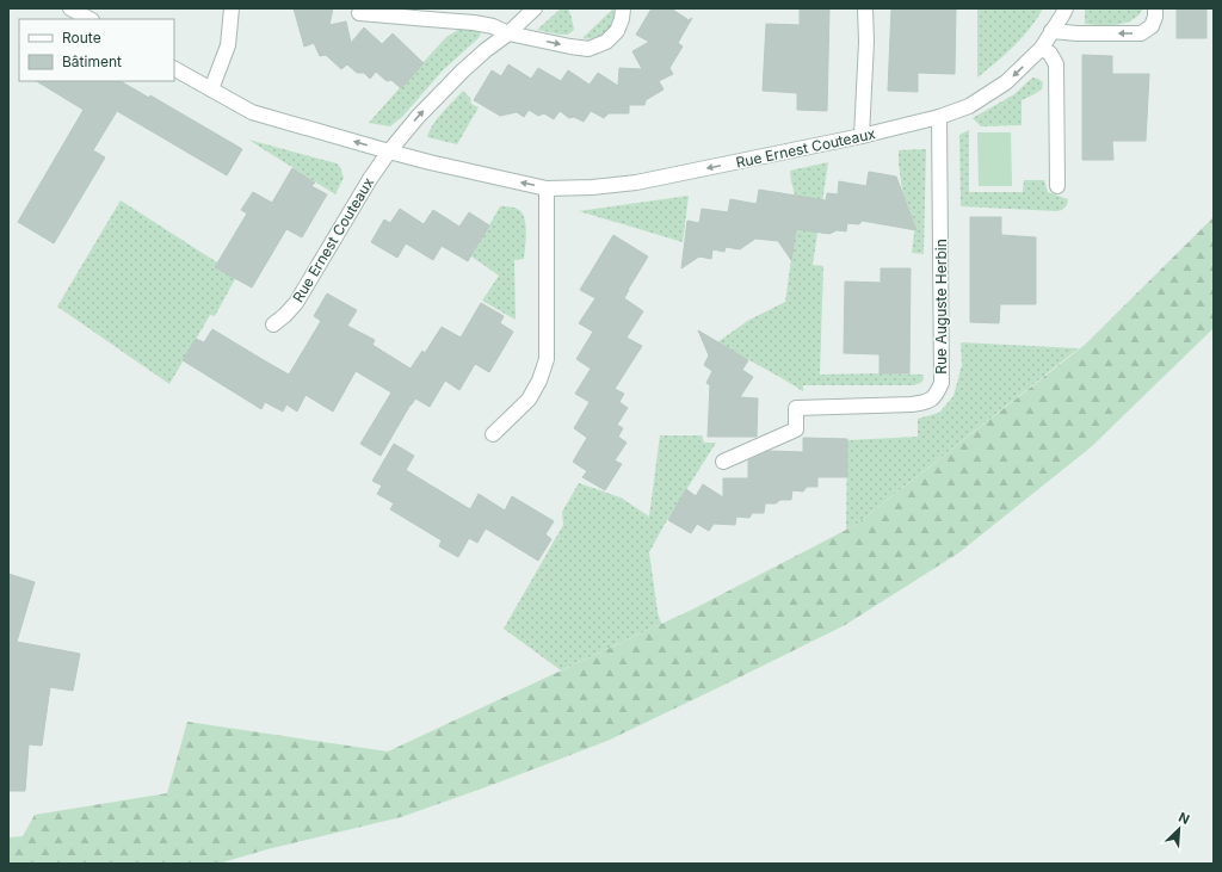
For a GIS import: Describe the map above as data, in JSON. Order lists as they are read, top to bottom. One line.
{"streets":{"street":["Rue Ernest Couteaux","Rue Auguste Herbin"]},"crossings":[["Rue Ernest Couteaux","Rue Auguste Herbin"]],"one_way":["Rue Ernest Couteaux"],"legend":["Route","Bâtiment"],"north":"top right"}
